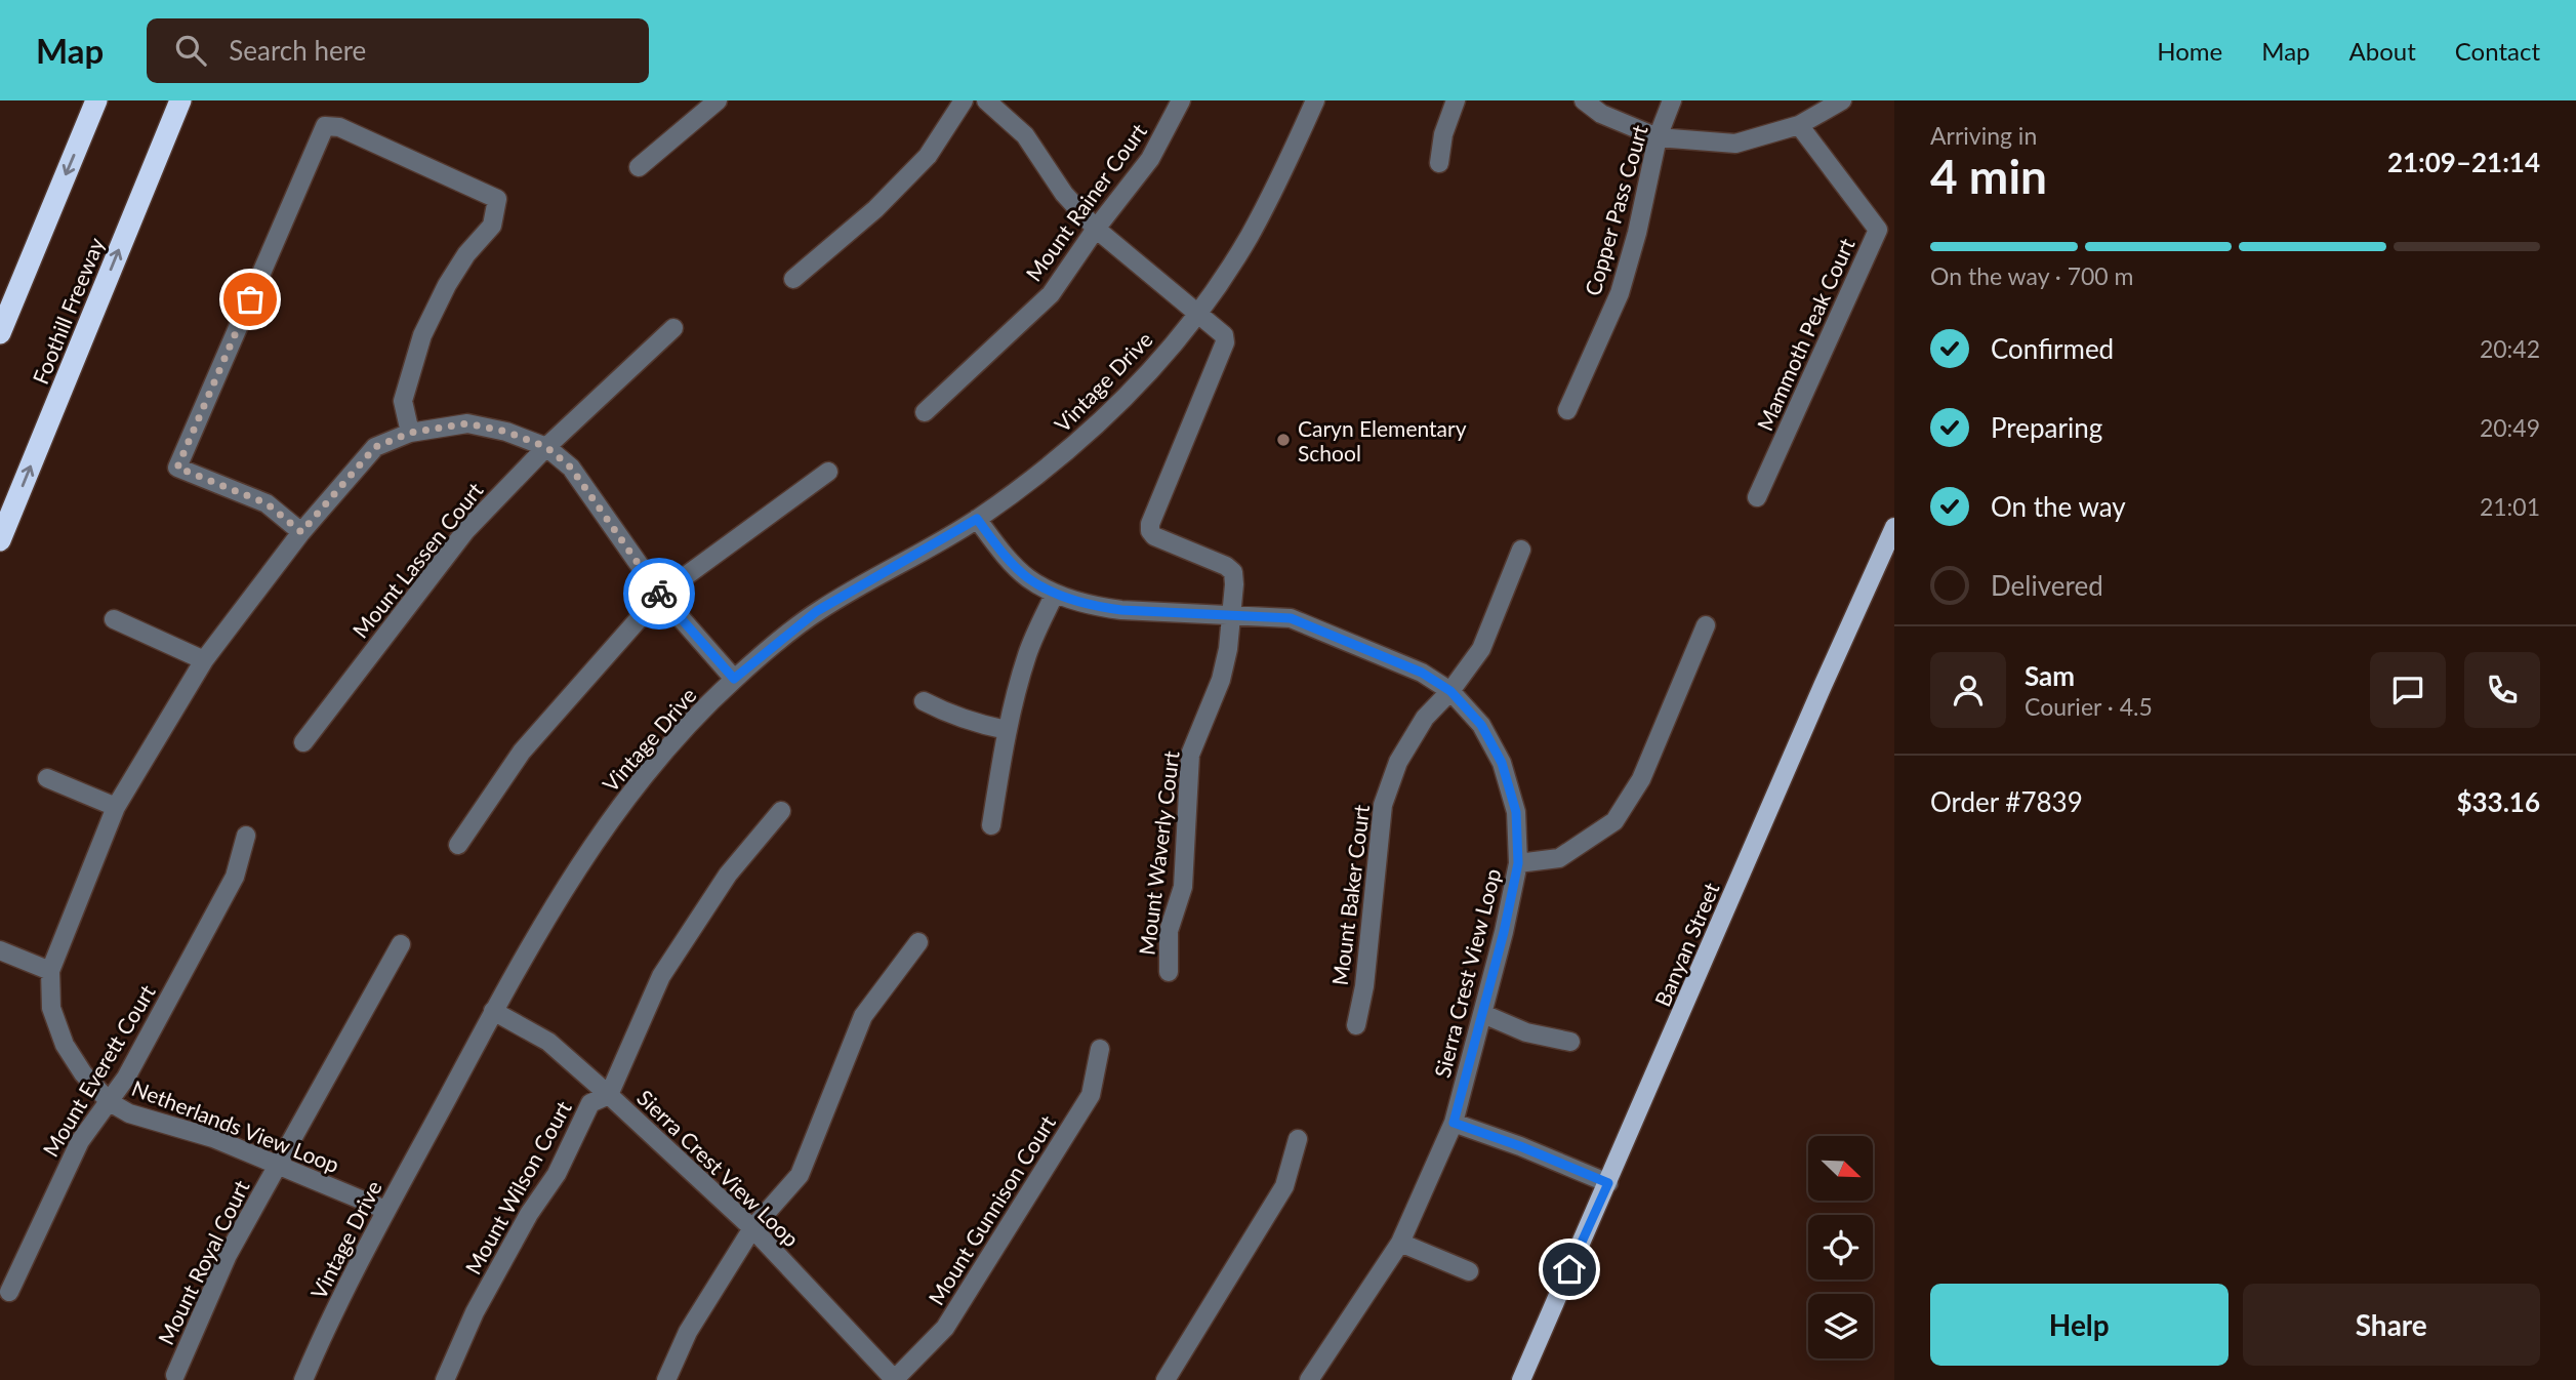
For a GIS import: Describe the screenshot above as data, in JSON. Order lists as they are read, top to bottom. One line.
{"streets":{"highway":["Foothill Freeway"],"main road":["Banyan Street"],"street":["Mount Rainer Court","Copper Pass Court","Mammoth Peak Court","Vintage Drive","Mount Lassen Court","Mount Waverly Court","Mount Baker Court","Sierra Crest View Loop","Mount Everett Court","Netherlands View Loop","Mount Wilson Court","Mount Gunnison Court","Mount Royal Court"]},"crossings":[["Vintage Drive","Mount Waverly Court"],["Vintage Drive","Sierra Crest View Loop"],["Vintage Drive","Netherlands View Loop"],["Mount Lassen Court","Netherlands View Loop"],["Mount Waverly Court","Sierra Crest View Loop"],["Mount Baker Court","Sierra Crest View Loop"],["Sierra Crest View Loop","Mount Wilson Court"],["Sierra Crest View Loop","Mount Gunnison Court"],["Mount Everett Court","Netherlands View Loop"],["Netherlands View Loop","Mount Royal Court"]],"places":["Caryn Elementary School"],"north":"bottom right","page":{"header":"Map","search":"Search here","nav":["Home","Map","About","Contact"],"heading":["4 min","Arriving in","21:09–21:14"],"panel":["Sam","Courier · 4.5","Order #7839","$33.16"],"bar":"On the way · 700 m","list":[["Confirmed","20:42"],["Preparing","20:49"],["On the way","21:01"],"Delivered"],"buttons":["Help","Share"]}}
